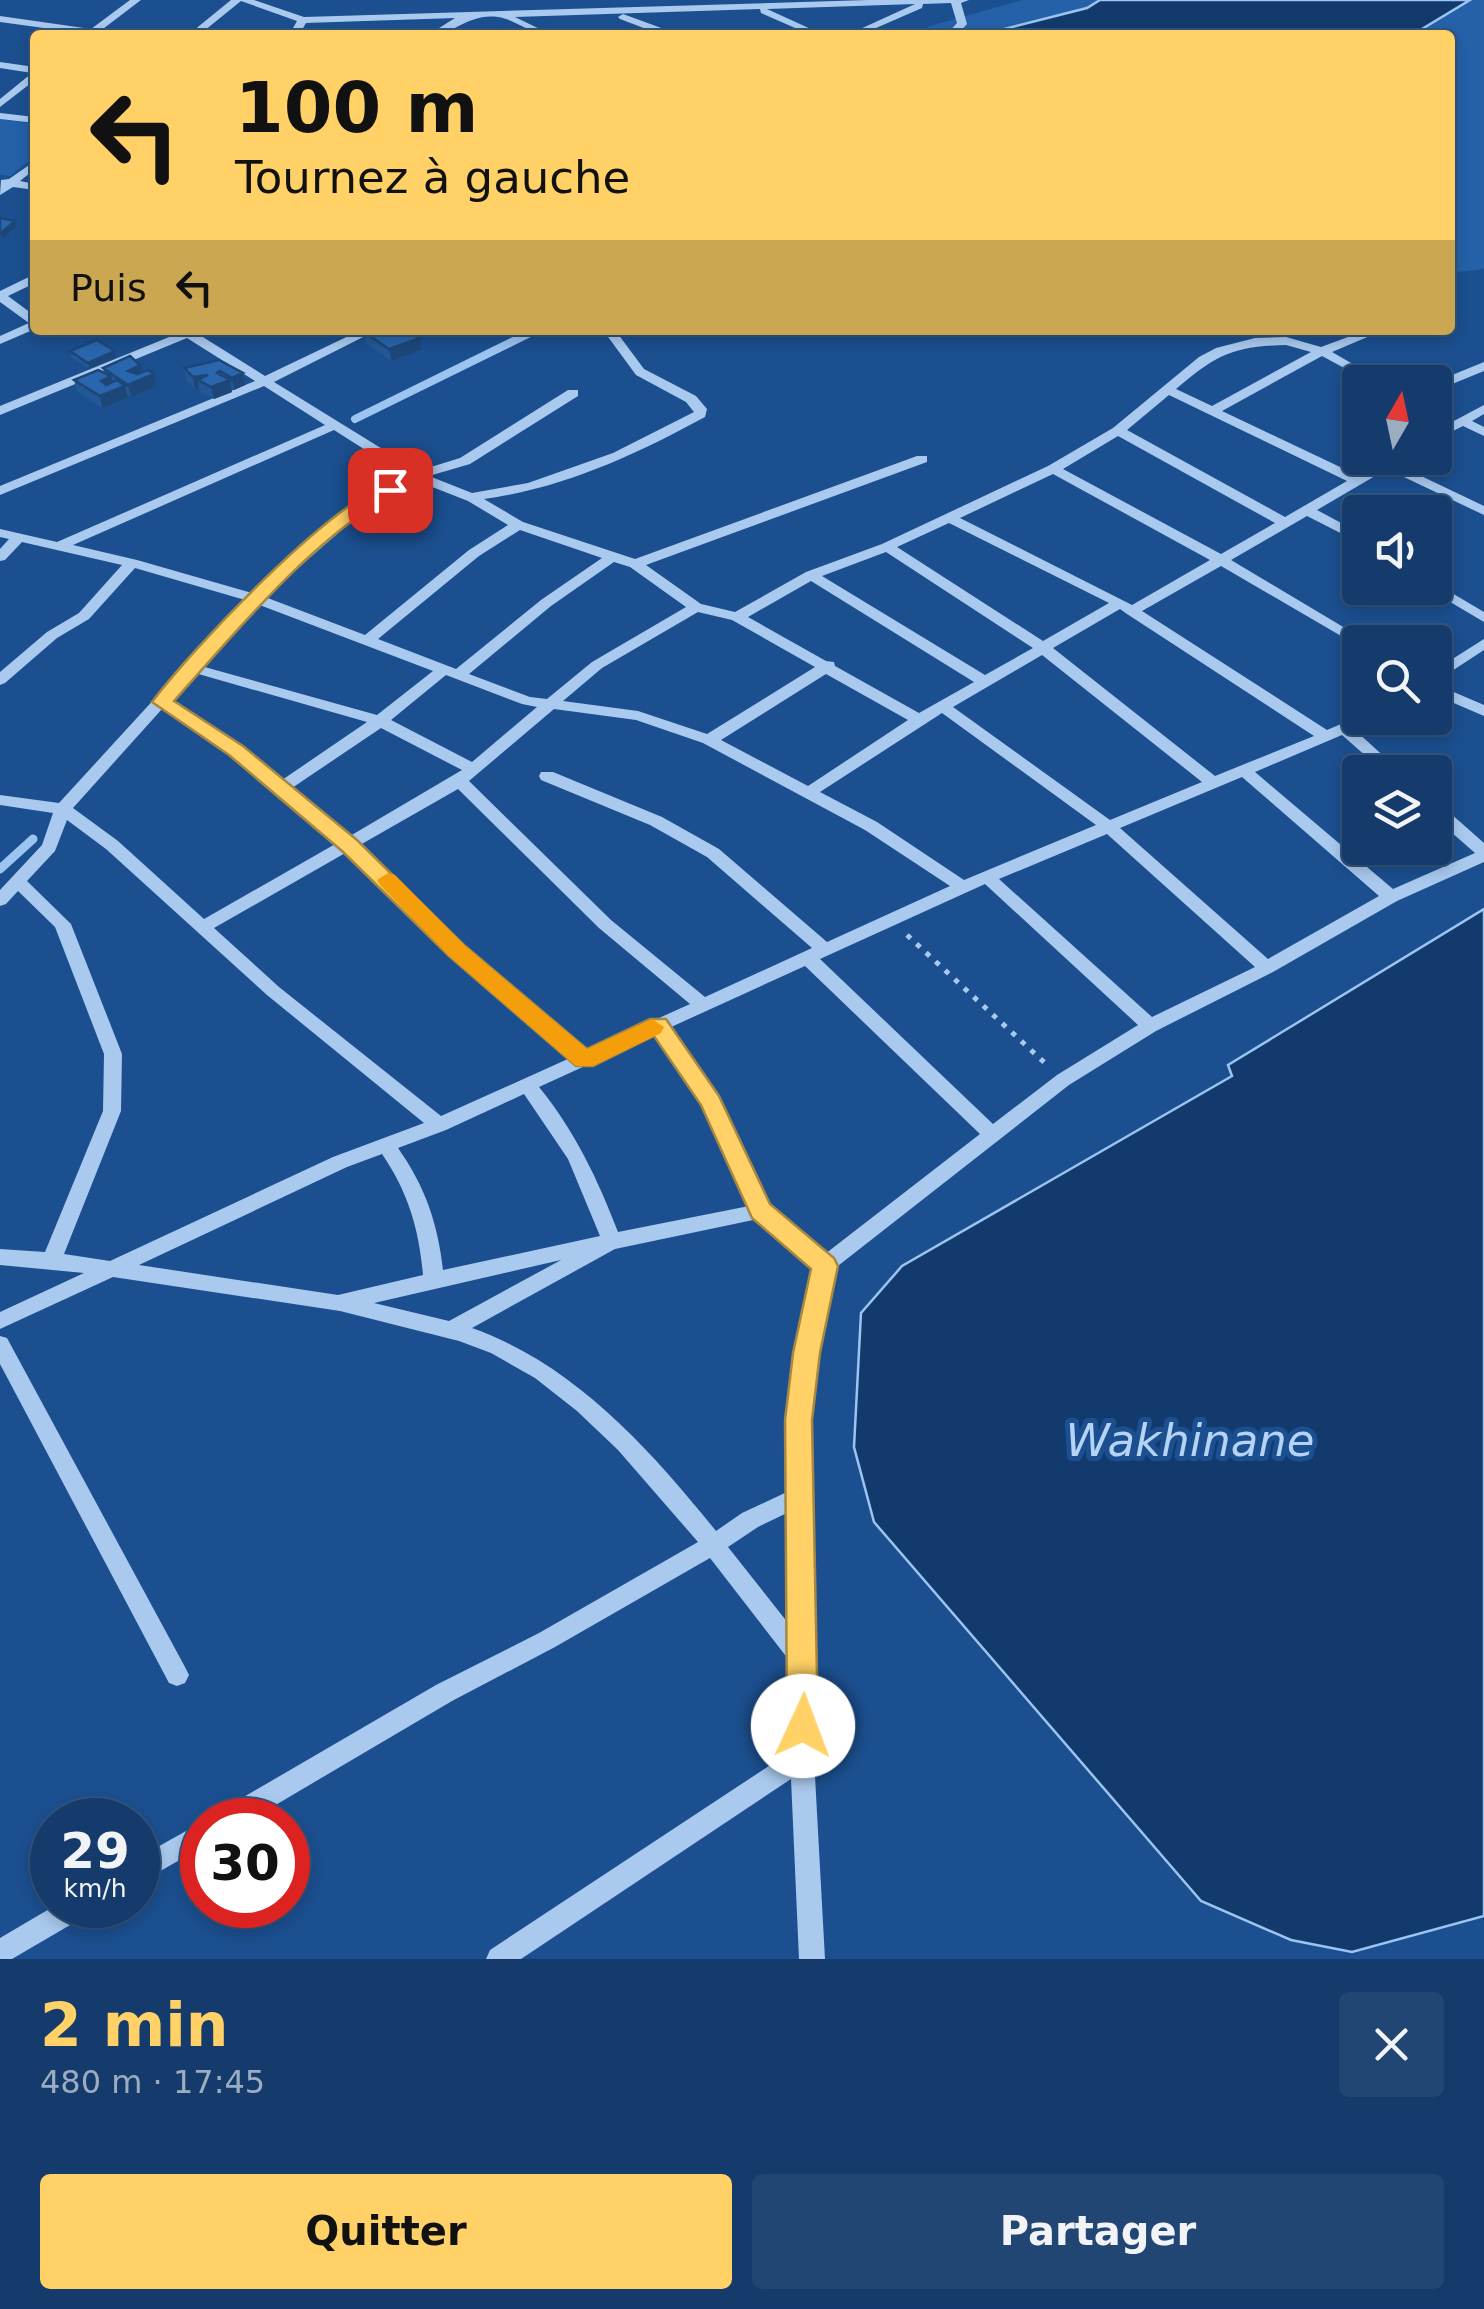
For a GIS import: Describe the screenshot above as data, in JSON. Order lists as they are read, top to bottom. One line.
{"water":["Wakhinane"],"north":"top","page":{"turn":["100 m","Tournez à gauche"],"then":"Puis","speed":"29 km/h","limit":"30","heading":["2 min","480 m · 17:45"],"buttons":["Quitter","Partager"]}}
